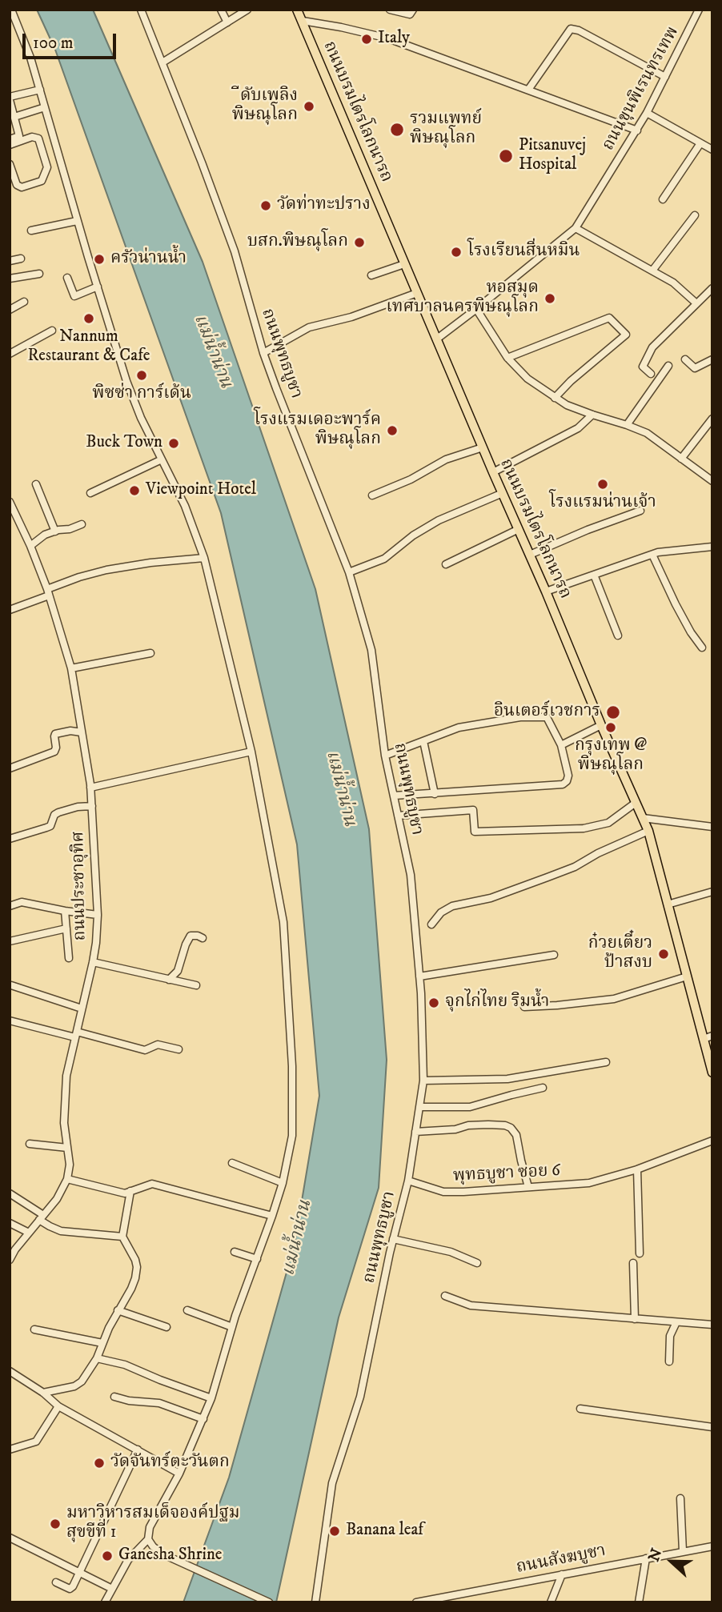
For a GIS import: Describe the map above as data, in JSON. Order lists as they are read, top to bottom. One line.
{"streets":{"main road":["ถนนบรมไตรโลกนารถ"],"street":["ถนนขุนพิเรนทรเทพ","ถนนพุทธบูชา","ถนนประชาอุทิศ","พุทธบูชา ซอย 6","ถนนสังฆบูชา"]},"crossings":[["ถนนขุนพิเรนทรเทพ","ถนนบรมไตรโลกนารถ"],["ถนนพุทธบูชา","พุทธบูชา ซอย 6"]],"water":["แม่น้ำน่าน"],"places":["Italy","ีดับเพลิง พิษณุโลก","รวมแพทย์ พิษณุโลก","Pitsanuvej Hospital","วัดท่าทะปราง","บสก.พิษณุโลก","โรงเรียนสิ่นหมิน","ครัวน่านน้ำ","หอสมุด เทศบาลนครพิษณุโลก","Nannum Restaurant & Cafe","พิซซ่า การ์เด้น","โรงแรมเดอะพาร์ค พิษณุโลก","Buck Town","โรงแรมน่านเจ้า","Viewpoint Hotel","อินเตอร์เวชการ","กรุงเทพ @ พิษณุโลก","ก๋วยเตี๋ยว ป้าสงบ","จุกไก่ไทย ริมน้ำ","วัดจันทร์ตะวันตก","มหาวิหารสมเด็จองค์ปฐม สุขขีที่ 1","Banana leaf","Ganesha Shrine"],"scale_bar":"100 m","north":"left"}
